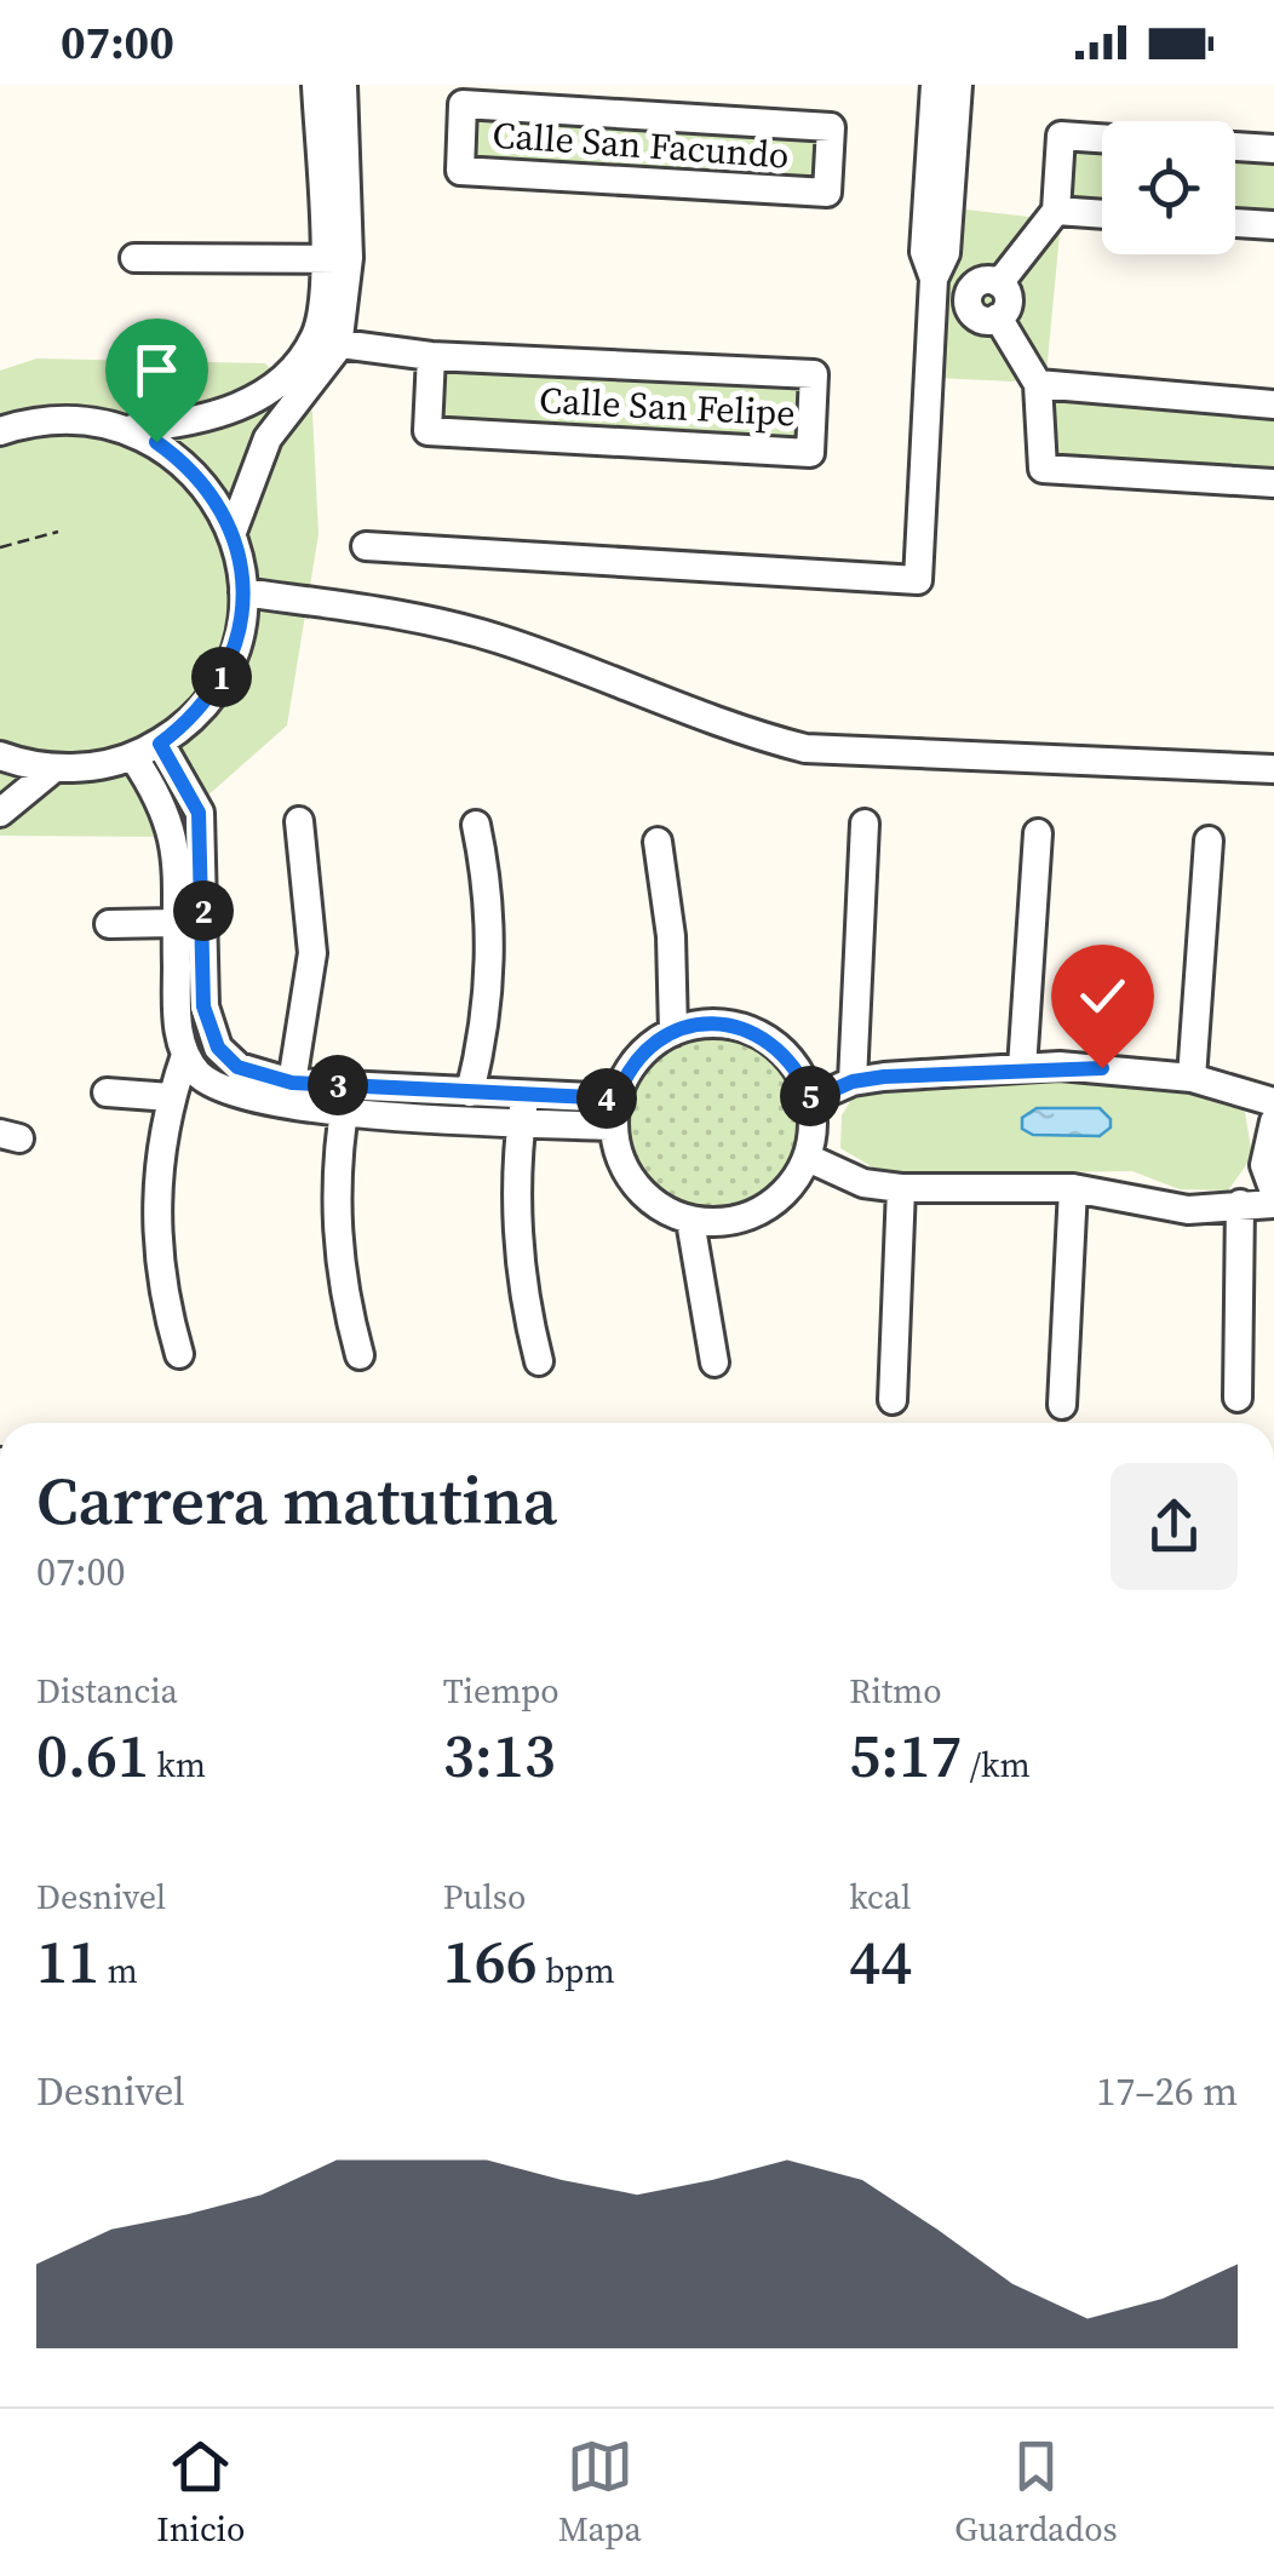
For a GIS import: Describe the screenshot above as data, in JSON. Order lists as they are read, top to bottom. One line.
{"streets":{"street":["Calle San Facundo","Calle San Felipe"]},"page":{"status":"07:00","pins":["1","2","3","5","4"],"heading":["Carrera matutina","07:00"],"stats":[["Distancia","0.61 km"],["Tiempo","3:13"],["Ritmo","5:17 /km"],["Desnivel","11 m"],["Pulso","166 bpm"],["kcal","44"]],"chart":["Desnivel","17–26 m"],"tabs":["Inicio","Mapa","Guardados"]}}
